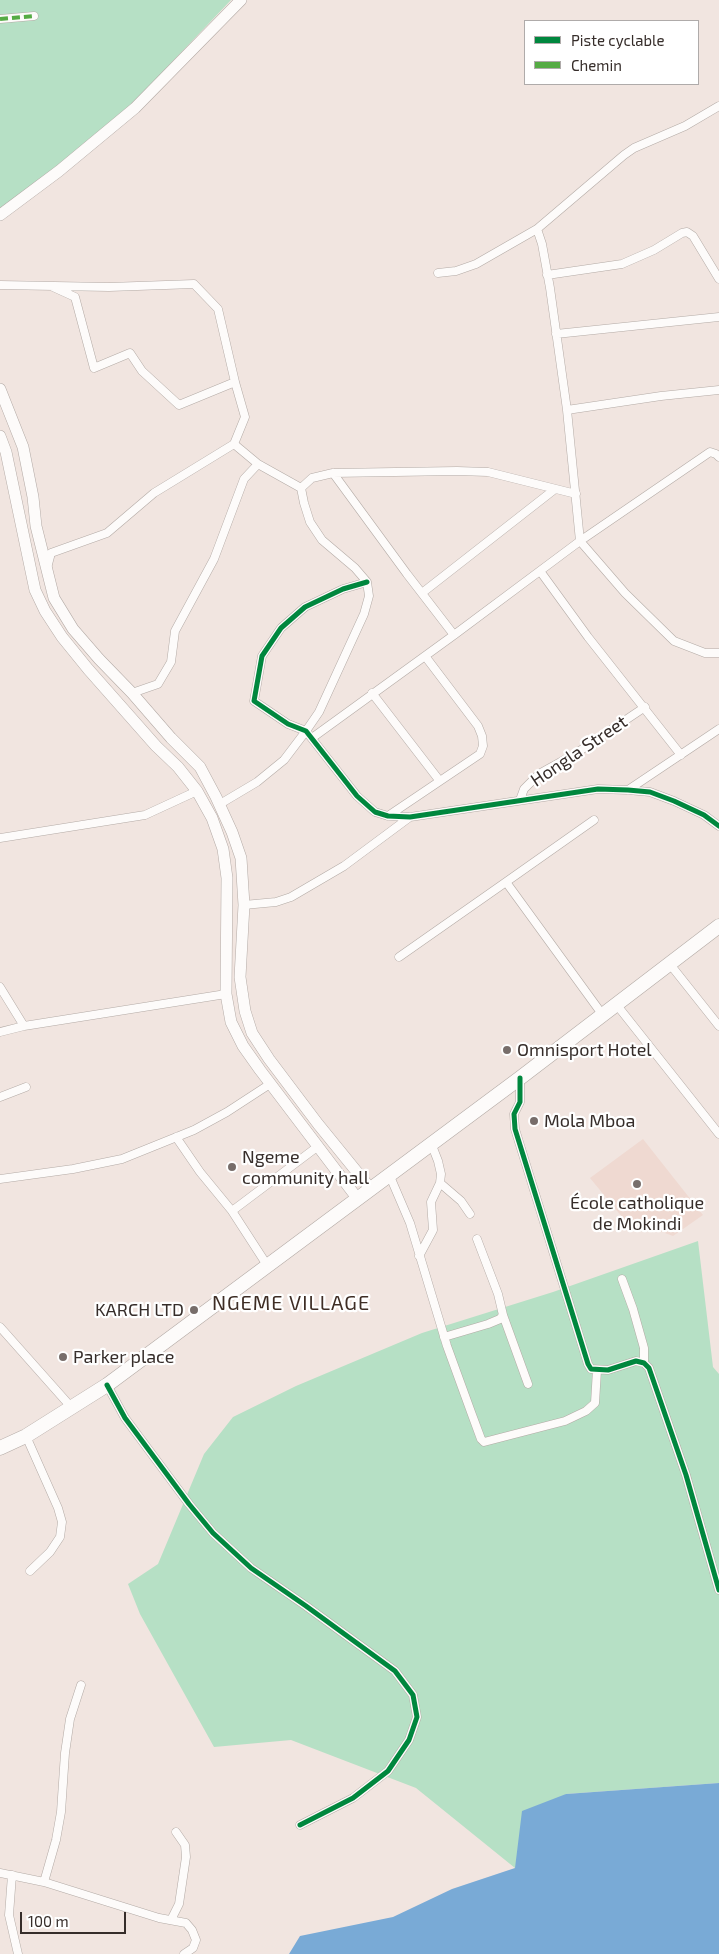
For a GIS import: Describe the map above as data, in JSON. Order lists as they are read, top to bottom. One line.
{"streets":{"street":["Hongla Street"]},"districts":["NGEME VILLAGE"],"places":["Omnisport Hotel","Mola Mboa","Ngeme community hall","École catholique de Mokindi","KARCH LTD","Parker place"],"legend":["Piste cyclable","Chemin"],"scale_bar":"100 m"}
